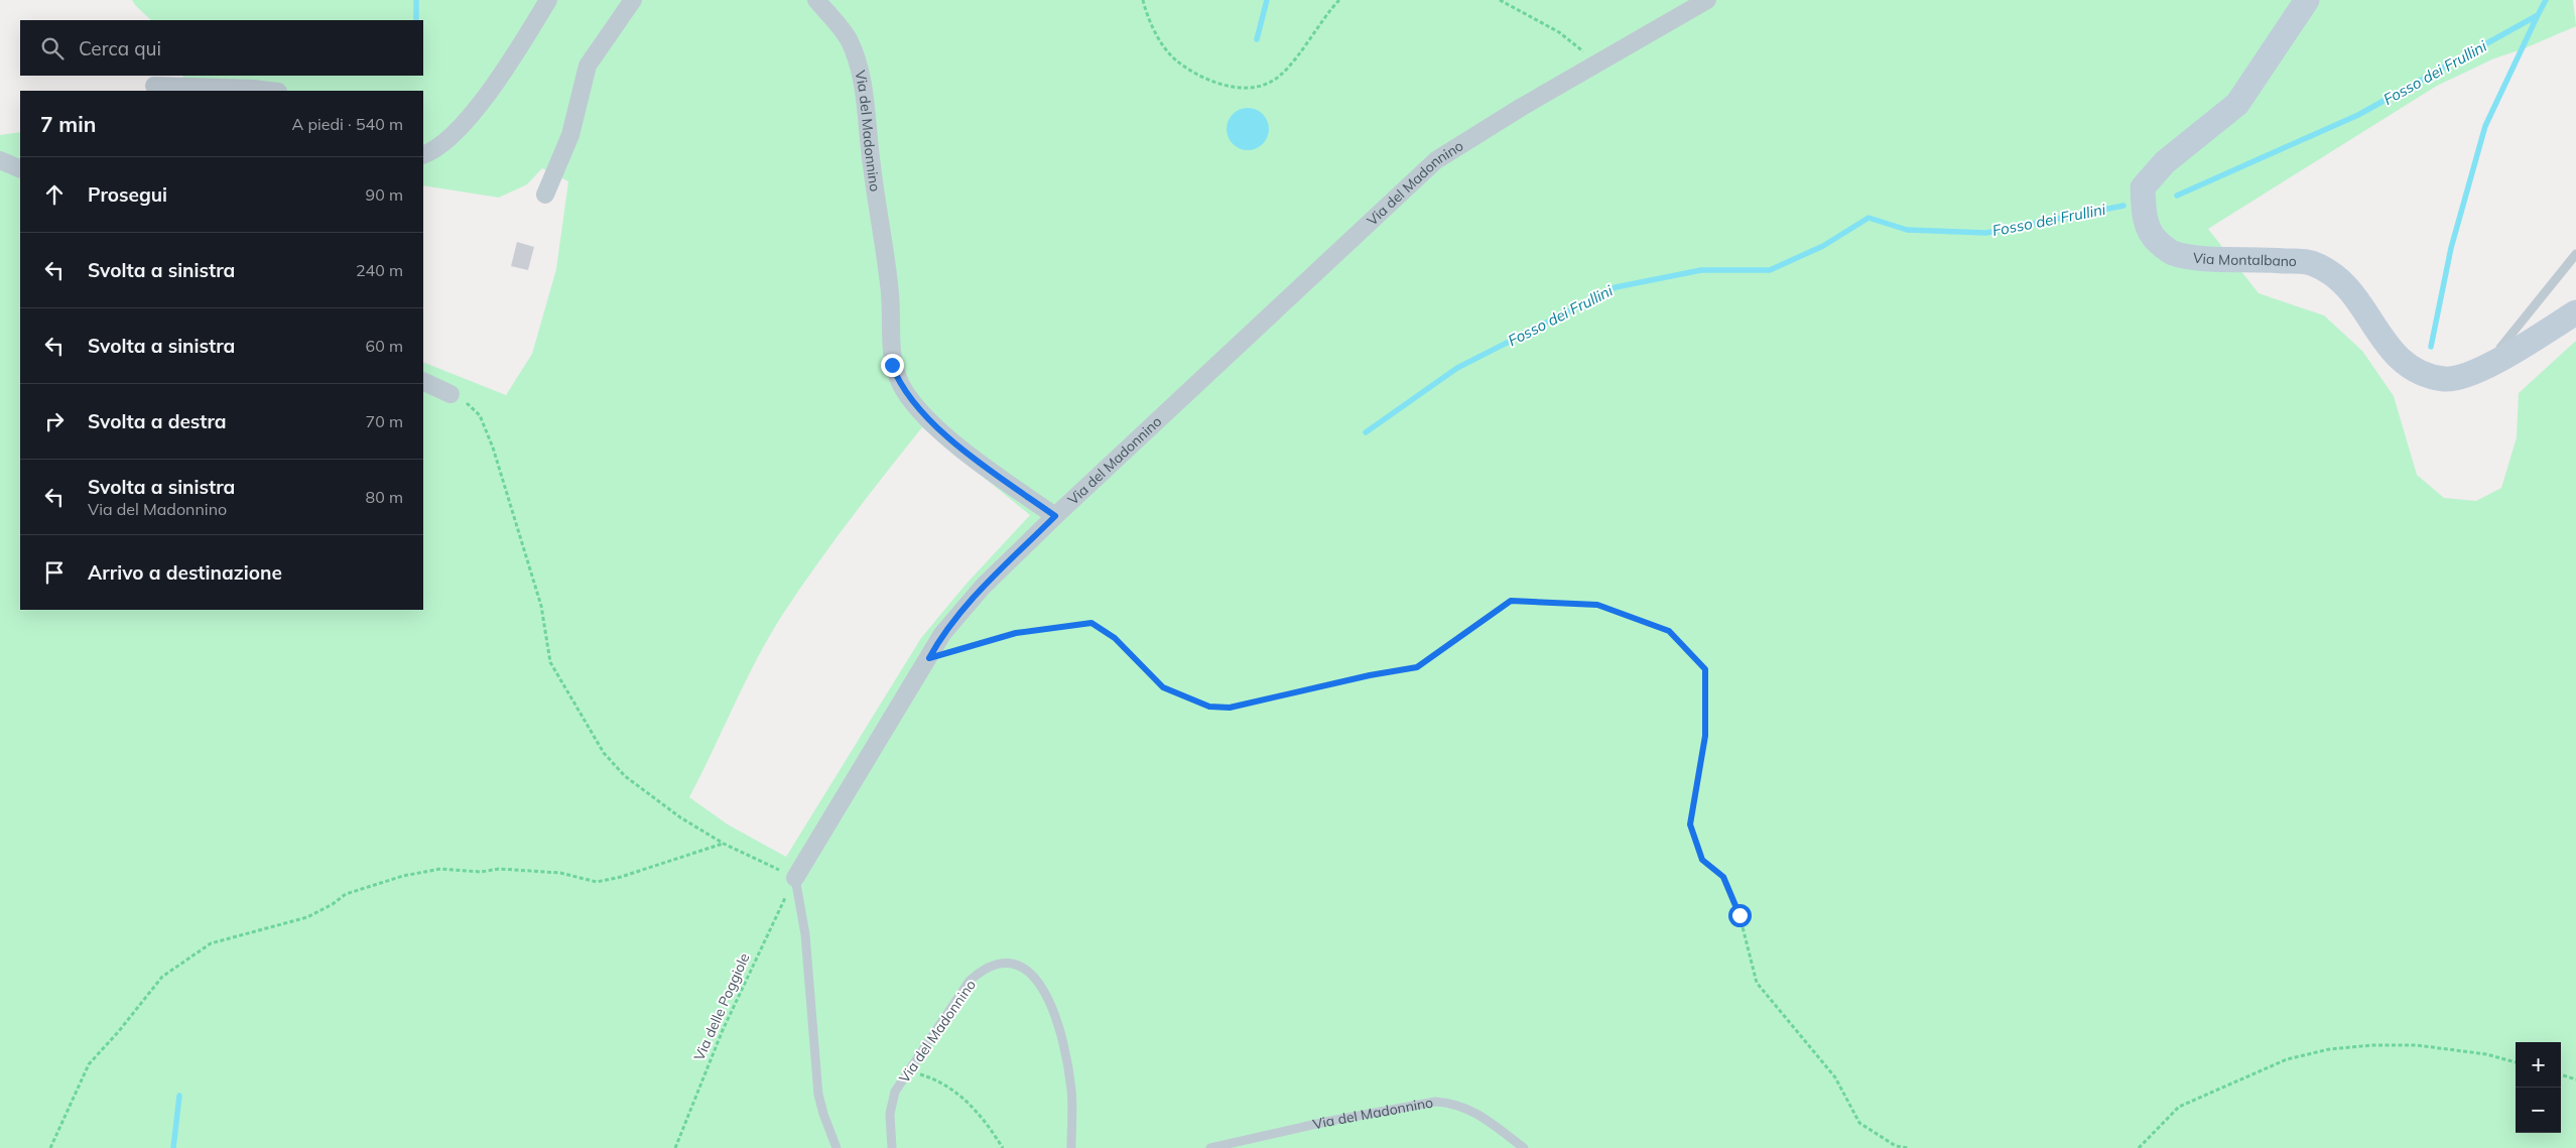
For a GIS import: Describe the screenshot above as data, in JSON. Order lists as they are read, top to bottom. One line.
{"streets":{"main road":["Via Montalbano"],"street":["Via del Madonnino"],"path":["Via delle Poggiole"]},"water":["Fosso dei Frullini"],"page":{"search":"Cerca qui","heading":["7 min","A piedi · 540 m"],"list":[["Prosegui","90 m"],["Svolta a sinistra","240 m"],["Svolta a sinistra","60 m"],["Svolta a destra","70 m"],["Svolta a sinistra","Via del Madonnino","80 m"],"Arrivo a destinazione"],"map_buttons":["+","−"]}}
